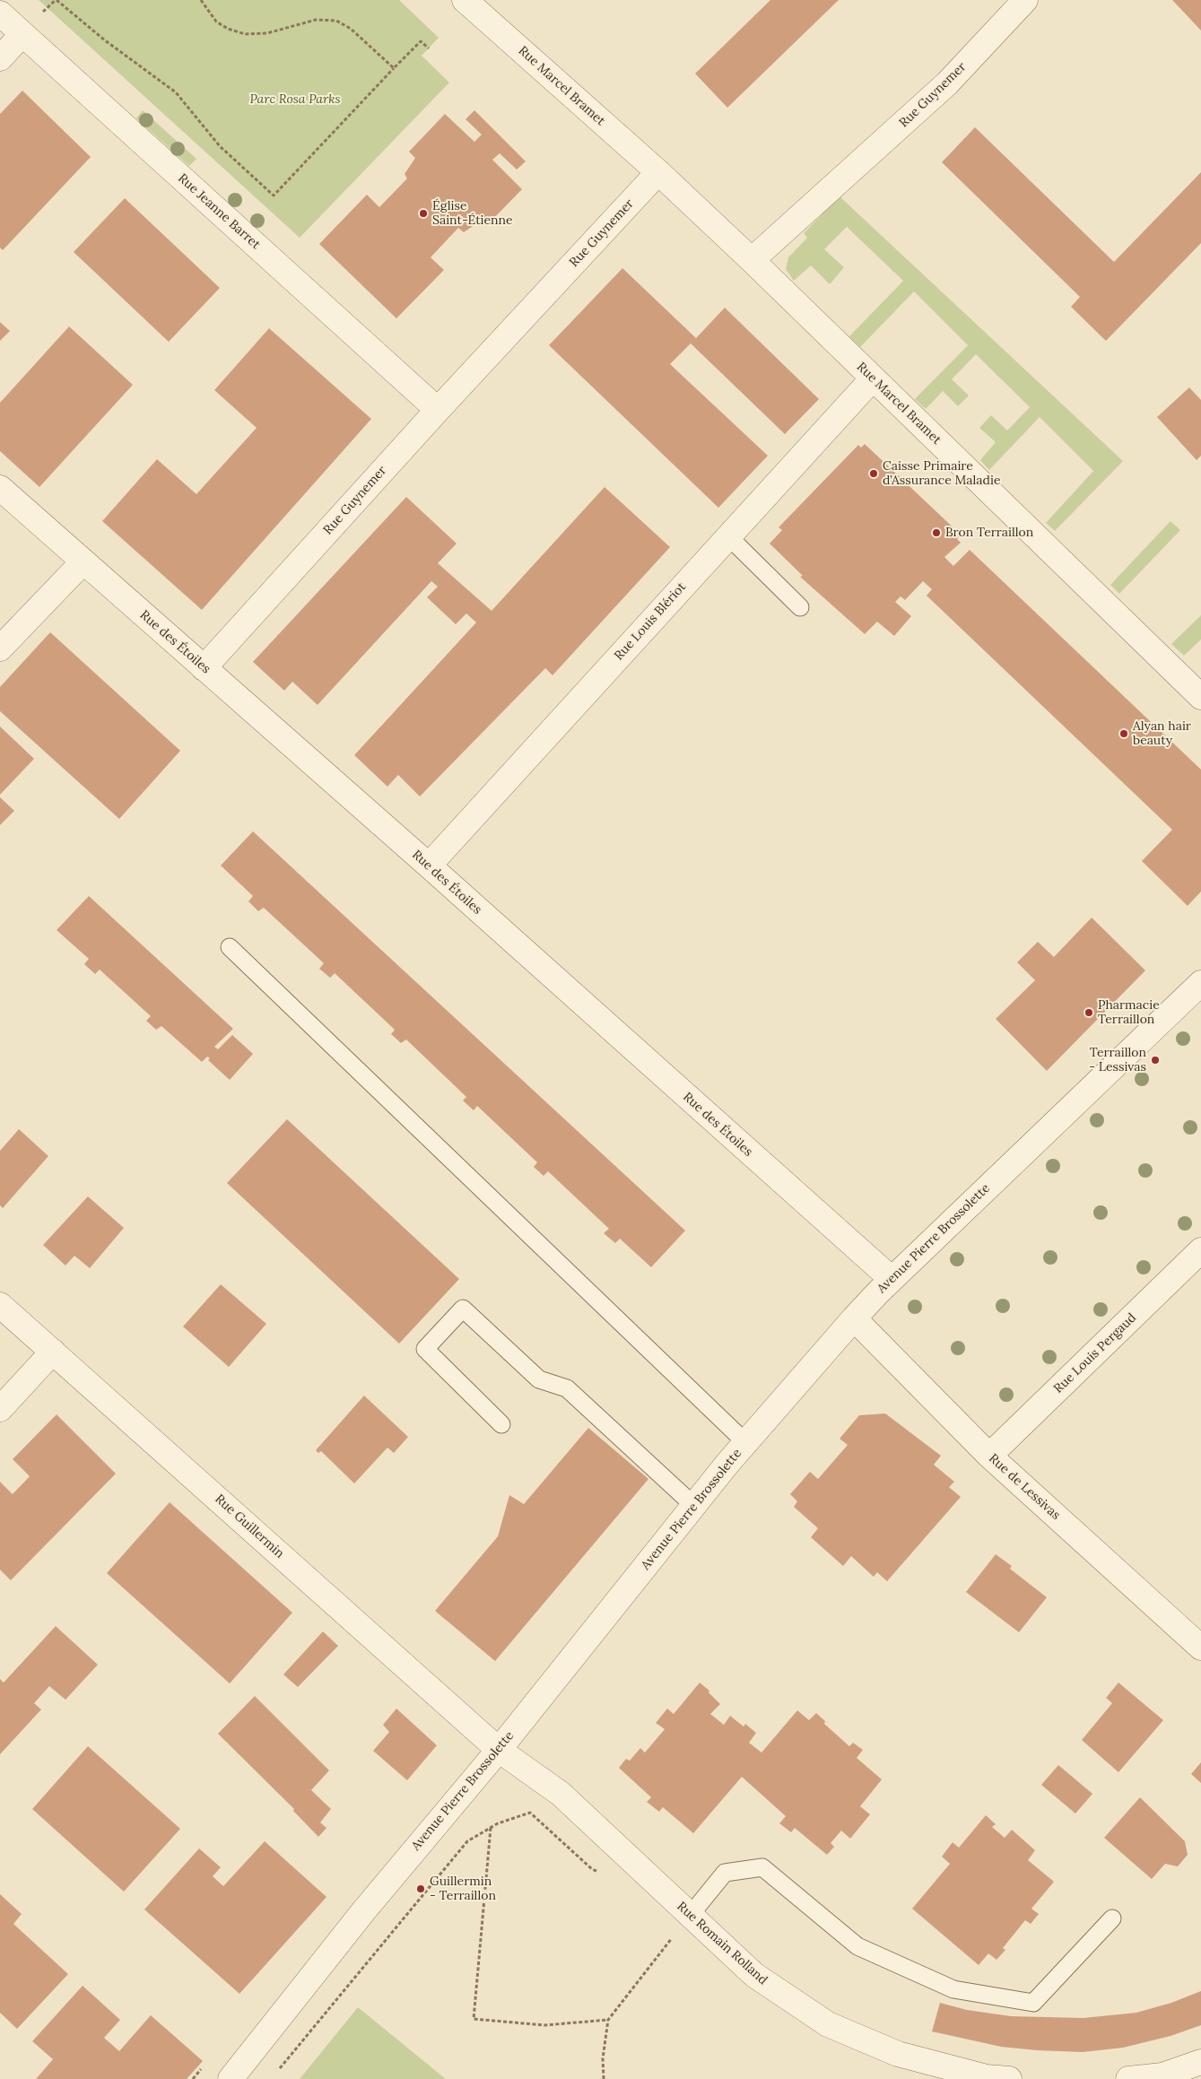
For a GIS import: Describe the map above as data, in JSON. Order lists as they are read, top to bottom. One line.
{"streets":{"street":["Rue Marcel Bramet","Rue Guynemer","Rue Jeanne Barret","Rue Louis Blériot","Rue des Étoiles","Avenue Pierre Brossolette","Rue Louis Pergaud","Rue de Lessivas","Rue Guillermin","Rue Romain Rolland"]},"crossings":[["Rue Marcel Bramet","Rue Guynemer"],["Rue Marcel Bramet","Rue Louis Blériot"],["Rue Guynemer","Rue Jeanne Barret"],["Rue Guynemer","Rue des Étoiles"],["Rue Louis Blériot","Rue des Étoiles"],["Rue des Étoiles","Avenue Pierre Brossolette"],["Avenue Pierre Brossolette","Rue de Lessivas"],["Avenue Pierre Brossolette","Rue Guillermin"],["Avenue Pierre Brossolette","Rue Romain Rolland"],["Rue Louis Pergaud","Rue de Lessivas"],["Rue Guillermin","Rue Romain Rolland"]],"parks":["Parc Rosa Parks"],"places":["Église Saint-Étienne","Caisse Primaire d’Assurance Maladie","Bron Terraillon","Alyan hair beauty","Pharmacie Terraillon","Terraillon - Lessivas","Guillermin - Terraillon"]}
